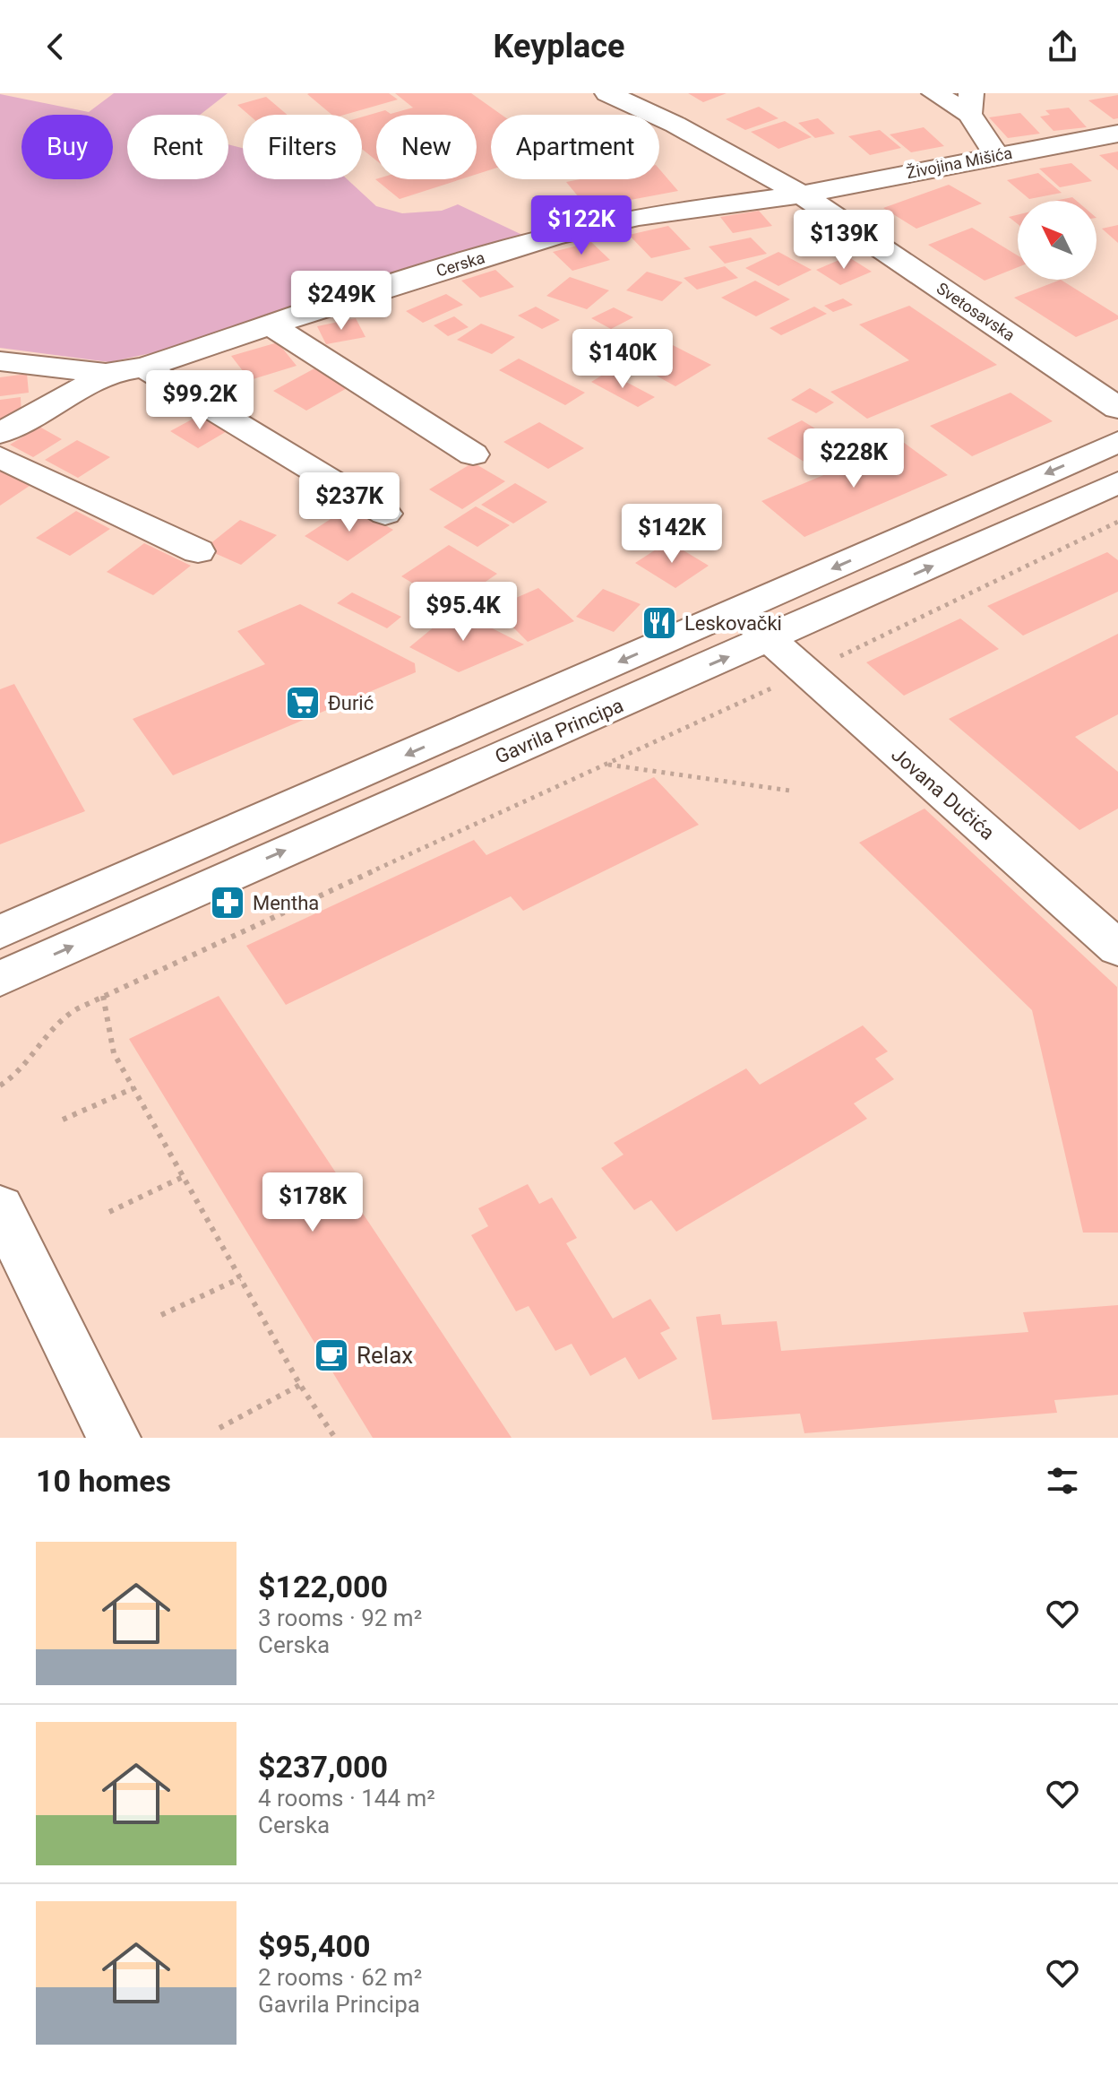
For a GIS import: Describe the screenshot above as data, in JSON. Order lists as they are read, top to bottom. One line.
{"streets":{"street":["Živojina Mišića","Cerska","Svetosavska","Gavrila Principa","Jovana Dučića"]},"crossings":[["Živojina Mišića","Cerska"],["Živojina Mišića","Svetosavska"],["Cerska","Svetosavska"],["Gavrila Principa","Jovana Dučića"]],"places":{"restaurant":["Leskovački"],"supermarket":["Đurić"],"pharmacy":["Mentha"],"cafe":["Relax"]},"north":"top left","page":{"header":"Keyplace","chip":["Buy","Rent","Filters","New","Apartment"],"price":["$122K","$139K","$249K","$140K","$99.2K","$228K","$237K","$142K","$95.4K","$178K"],"heading":"10 homes","list":[{"name":"$122,000","note":"3 rooms · 92 m² · Cerska"},{"name":"$237,000","note":"4 rooms · 144 m² · Cerska"},{"name":"$95,400","note":"2 rooms · 62 m² · Gavrila Principa"}]}}
